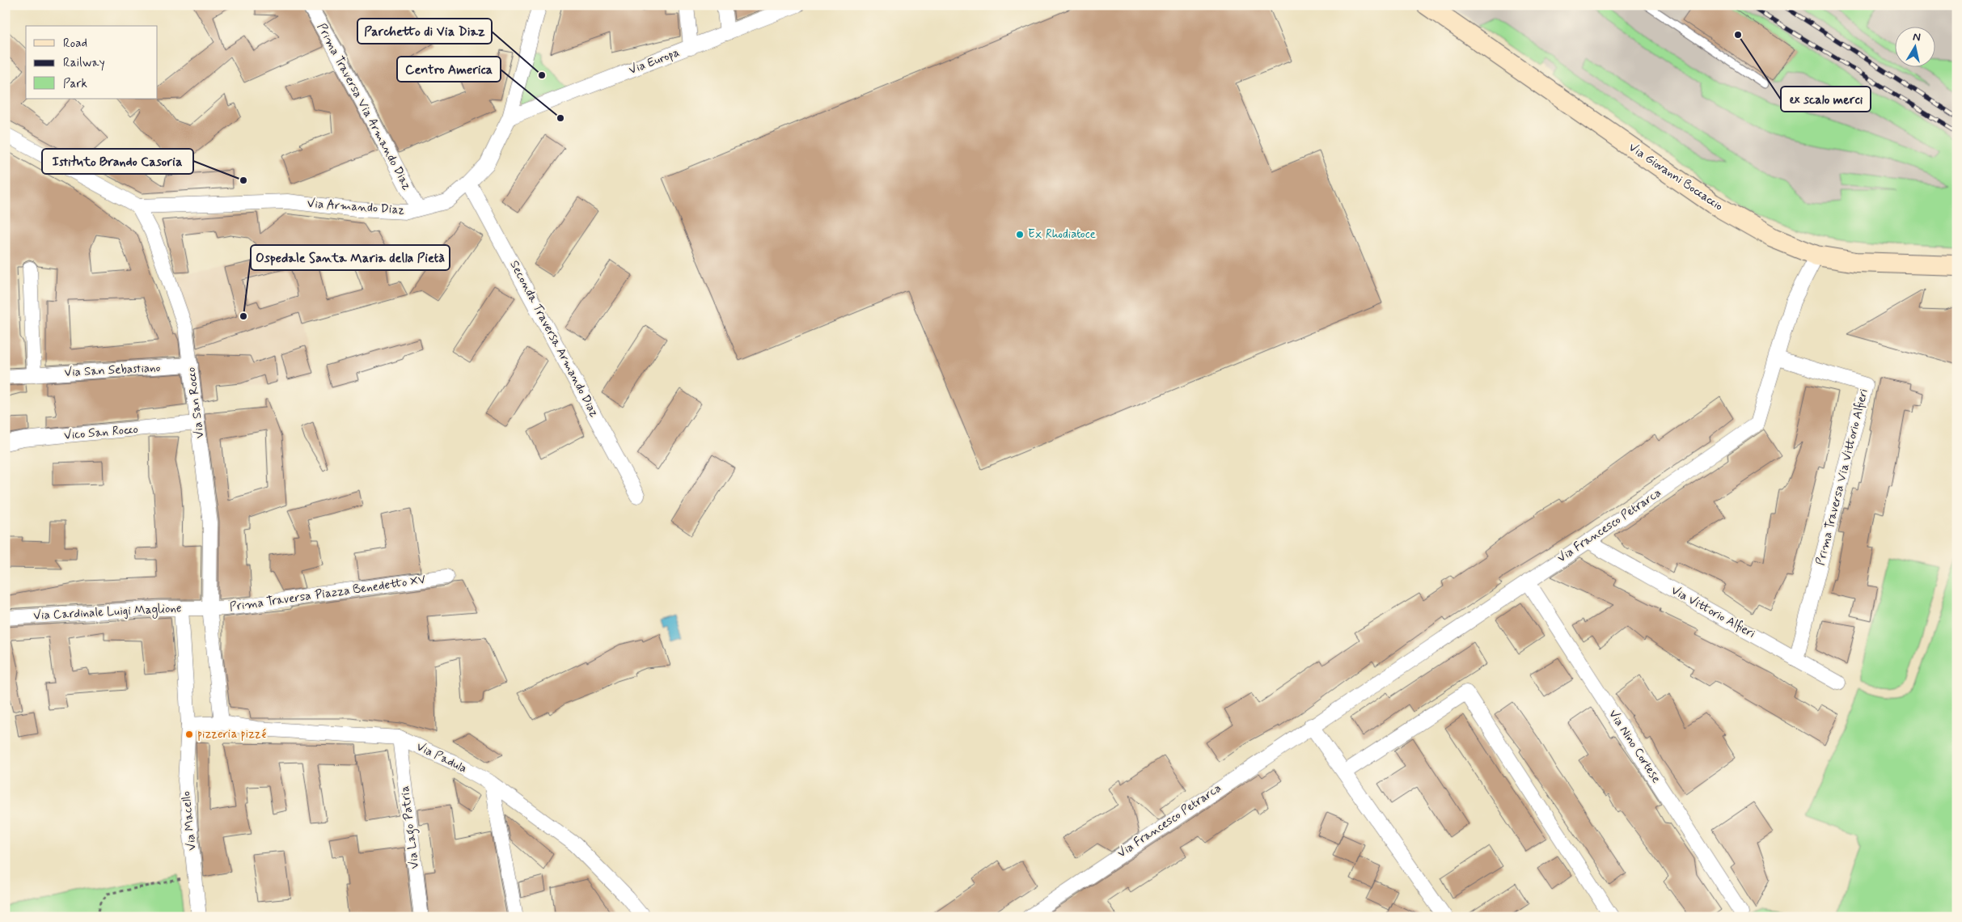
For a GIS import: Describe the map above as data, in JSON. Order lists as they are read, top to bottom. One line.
{"streets":{"street":["Via Europa","Prima Traversa Via Armando Diaz","Via Giovanni Boccaccio","Via Armando Diaz","Seconda Traversa Armando Diaz","Via San Sebastiano","Via San Rocco","Vico San Rocco","Prima Traversa Via Vittorio Alfieri","Via Francesco Petrarca","Prima Traversa Piazza Benedetto XV","Via Cardinale Luigi Maglione","Via Vittorio Alfieri","Via Nino Cortese","Via Padula","Via Macello","Via Lago Patria"]},"crossings":[["Via Europa","Via Armando Diaz"],["Prima Traversa Via Armando Diaz","Via Armando Diaz"],["Via Giovanni Boccaccio","Via Francesco Petrarca"],["Via Armando Diaz","Seconda Traversa Armando Diaz"],["Via Armando Diaz","Via San Rocco"],["Via San Sebastiano","Via San Rocco"],["Via San Rocco","Vico San Rocco"],["Via San Rocco","Prima Traversa Piazza Benedetto XV"],["Via San Rocco","Via Cardinale Luigi Maglione"],["Via San Rocco","Via Padula"],["Prima Traversa Via Vittorio Alfieri","Via Francesco Petrarca"],["Prima Traversa Via Vittorio Alfieri","Via Vittorio Alfieri"],["Via Francesco Petrarca","Via Vittorio Alfieri"],["Via Francesco Petrarca","Via Nino Cortese"],["Prima Traversa Piazza Benedetto XV","Via Cardinale Luigi Maglione"],["Via Cardinale Luigi Maglione","Via Macello"],["Via Padula","Via Macello"],["Via Padula","Via Lago Patria"]],"places":["ex scalo merci","Parchetto di Via Diaz","Centro America","Istituto Brando Casoria","Ex Rhodiatoce","Ospedale Santa Maria della Pietà","pizzeria pizzé"],"legend":["Road","Railway","Park"],"north":"top"}
